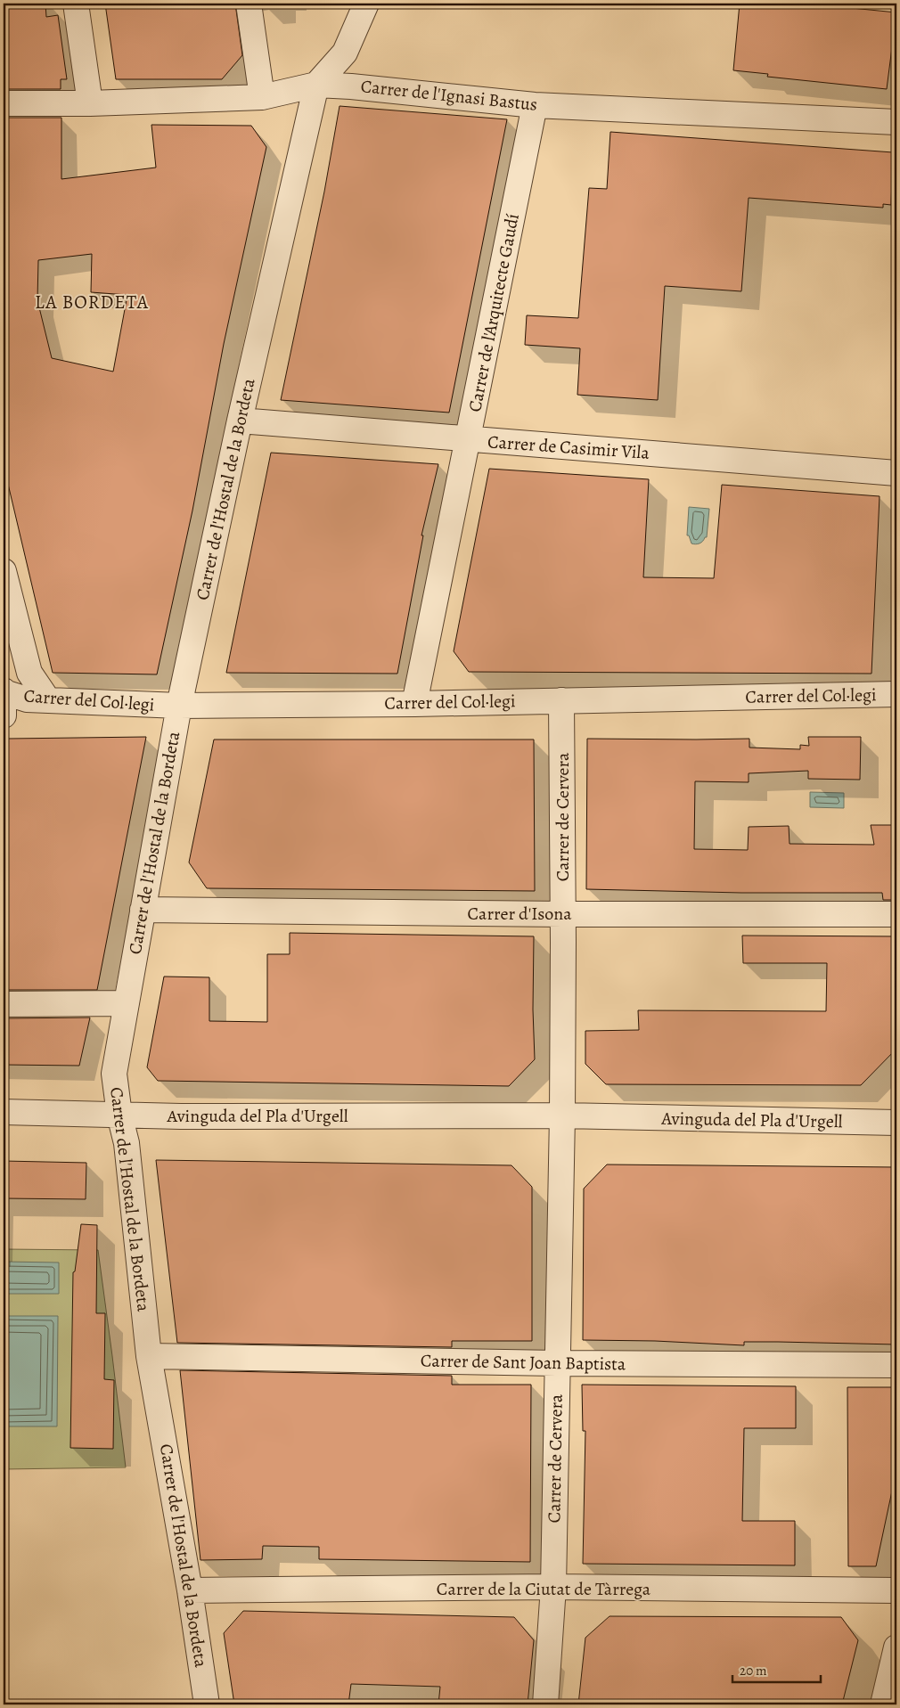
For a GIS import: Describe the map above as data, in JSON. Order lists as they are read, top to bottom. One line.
{"streets":{"street":["Carrer de l'Ignasi Bastus","Carrer de l'Arquitecte Gaudí","Carrer de Casimir Vila","Carrer de l'Hostal de la Bordeta","Carrer del Col·legi","Carrer de Cervera","Carrer d'Isona","Avinguda del Pla d'Urgell","Carrer de Sant Joan Baptista","Carrer de la Ciutat de Tàrrega"]},"crossings":[["Carrer de l'Ignasi Bastus","Carrer de l'Arquitecte Gaudí"],["Carrer de l'Ignasi Bastus","Carrer de l'Hostal de la Bordeta"],["Carrer de l'Arquitecte Gaudí","Carrer de Casimir Vila"],["Carrer de l'Arquitecte Gaudí","Carrer del Col·legi"],["Carrer de Casimir Vila","Carrer de l'Hostal de la Bordeta"],["Carrer de l'Hostal de la Bordeta","Carrer del Col·legi"],["Carrer de l'Hostal de la Bordeta","Carrer d'Isona"],["Carrer de l'Hostal de la Bordeta","Avinguda del Pla d'Urgell"],["Carrer de l'Hostal de la Bordeta","Carrer de Sant Joan Baptista"],["Carrer de l'Hostal de la Bordeta","Carrer de la Ciutat de Tàrrega"],["Carrer del Col·legi","Carrer de Cervera"],["Carrer de Cervera","Carrer d'Isona"],["Carrer de Cervera","Avinguda del Pla d'Urgell"],["Carrer de Cervera","Carrer de Sant Joan Baptista"],["Carrer de Cervera","Carrer de la Ciutat de Tàrrega"]],"districts":["LA BORDETA"],"scale_bar":"20 m"}
